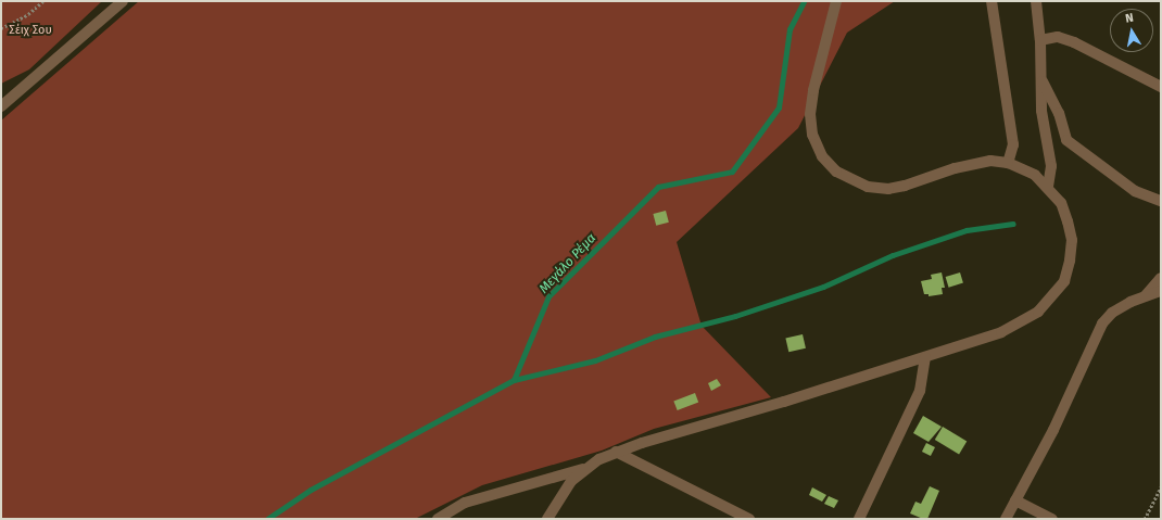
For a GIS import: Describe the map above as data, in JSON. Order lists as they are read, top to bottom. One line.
{"water":["Μεγάλο Ρέμα"],"parks":["Σέιχ Σου"],"north":"top"}
